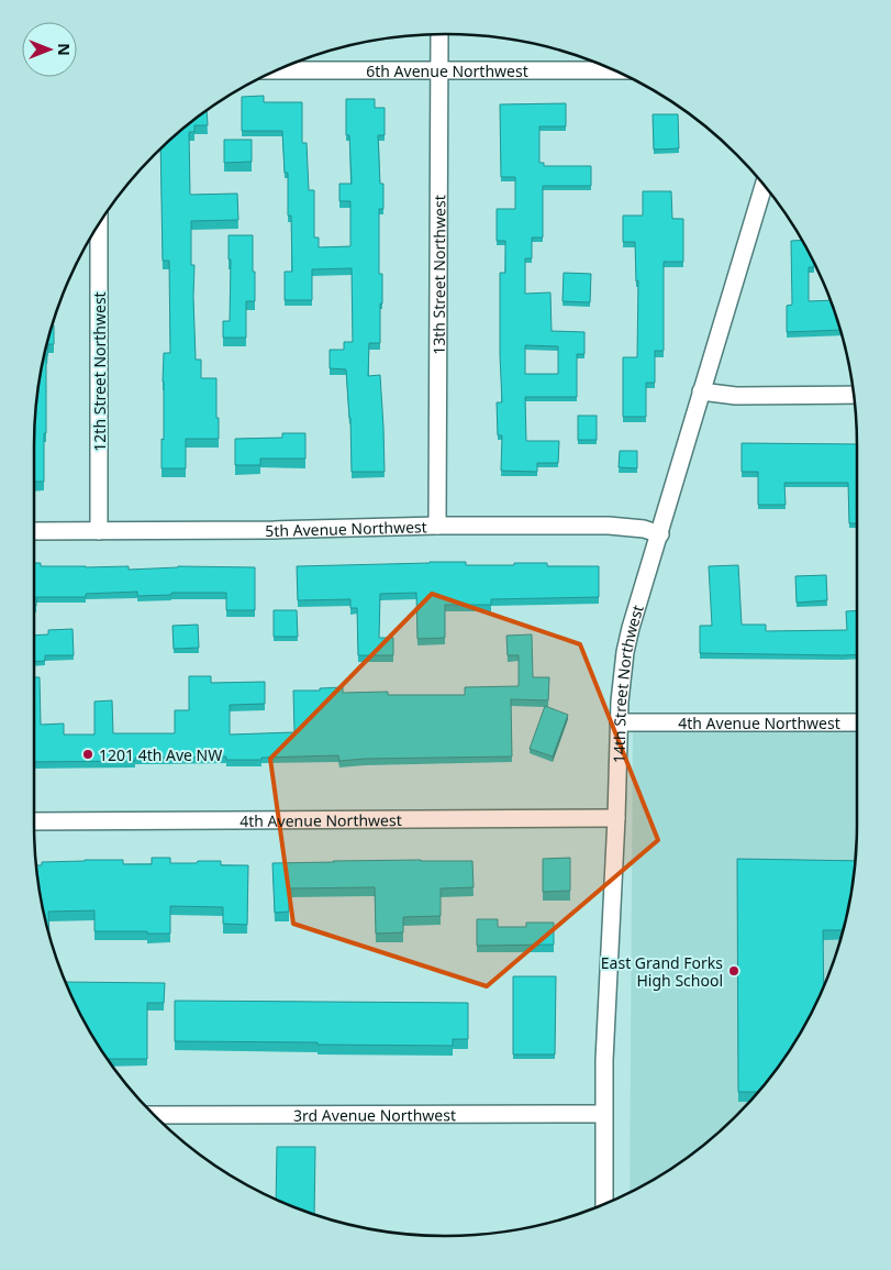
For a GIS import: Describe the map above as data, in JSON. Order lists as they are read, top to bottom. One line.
{"streets":{"street":["6th Avenue Northwest","13th Street Northwest","12th Street Northwest","5th Avenue Northwest","14th Street Northwest","4th Avenue Northwest","3rd Avenue Northwest"]},"crossings":[["6th Avenue Northwest","13th Street Northwest"],["13th Street Northwest","5th Avenue Northwest"],["12th Street Northwest","5th Avenue Northwest"],["5th Avenue Northwest","14th Street Northwest"],["14th Street Northwest","4th Avenue Northwest"],["14th Street Northwest","3rd Avenue Northwest"]],"places":["1201 4th Ave NW","East Grand Forks High School"],"north":"right"}
